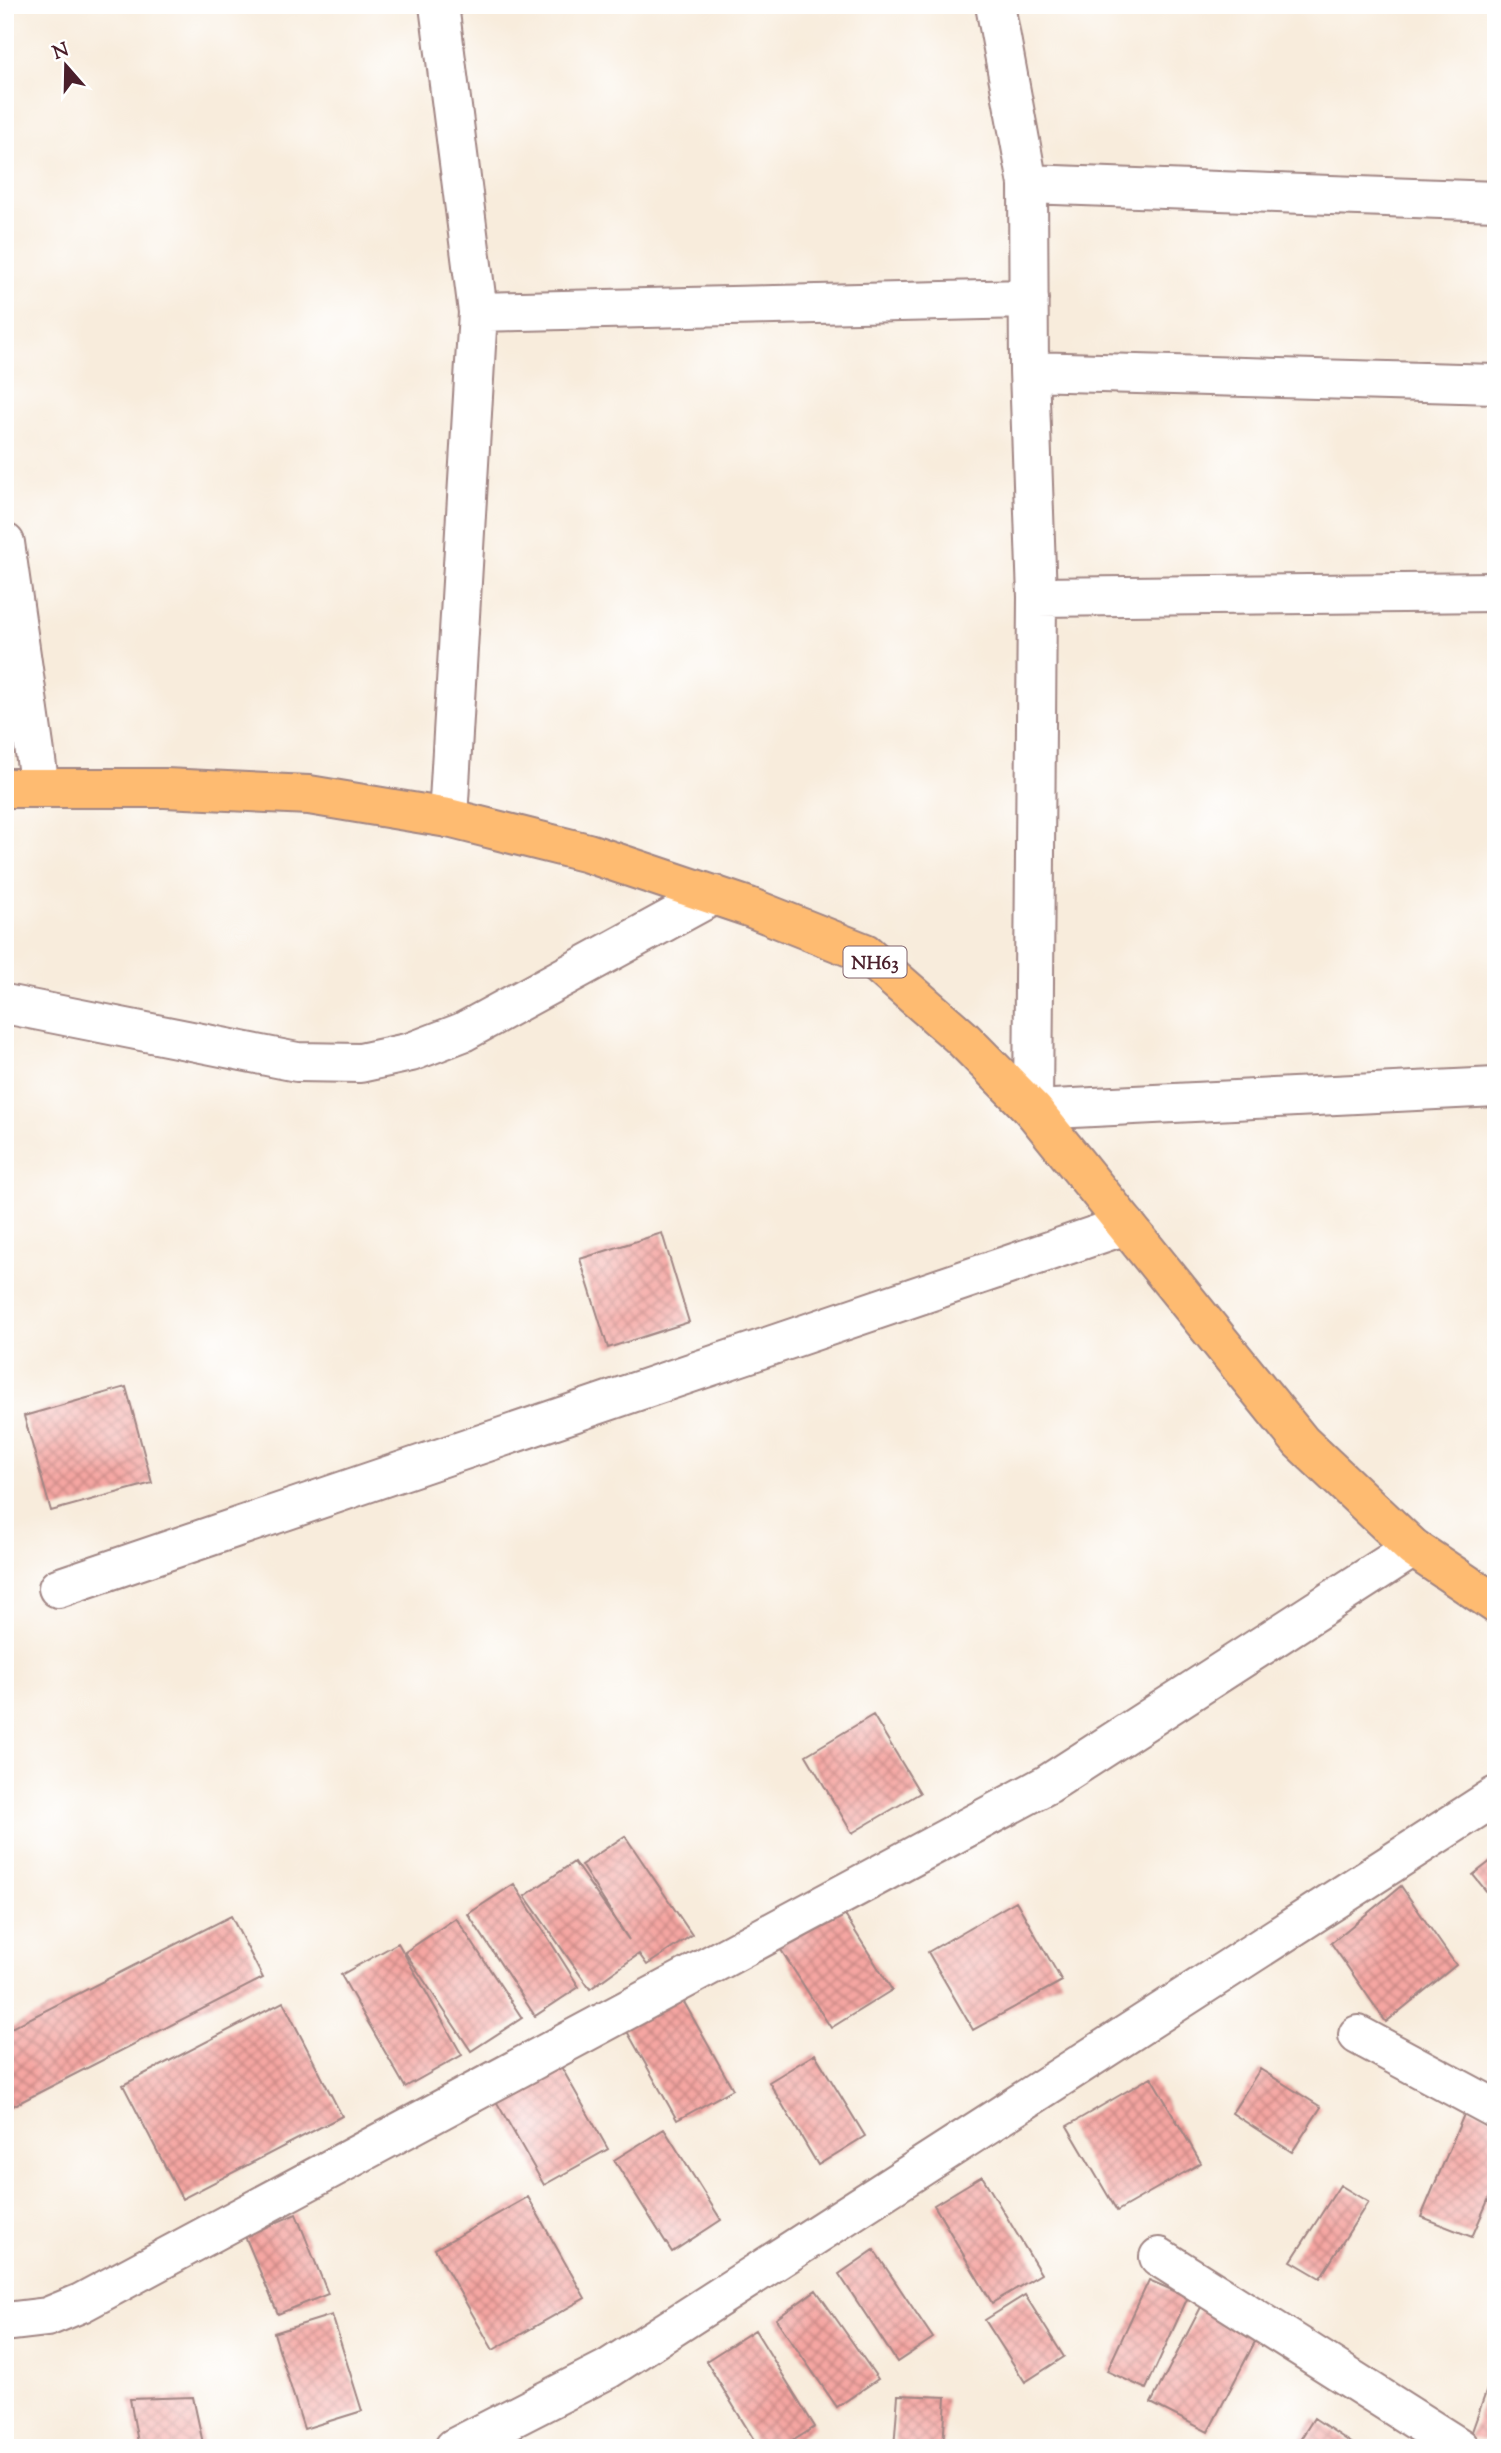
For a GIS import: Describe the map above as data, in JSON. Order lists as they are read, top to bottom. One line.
{"streets":{"highway":["NH63"]},"north":"top"}
